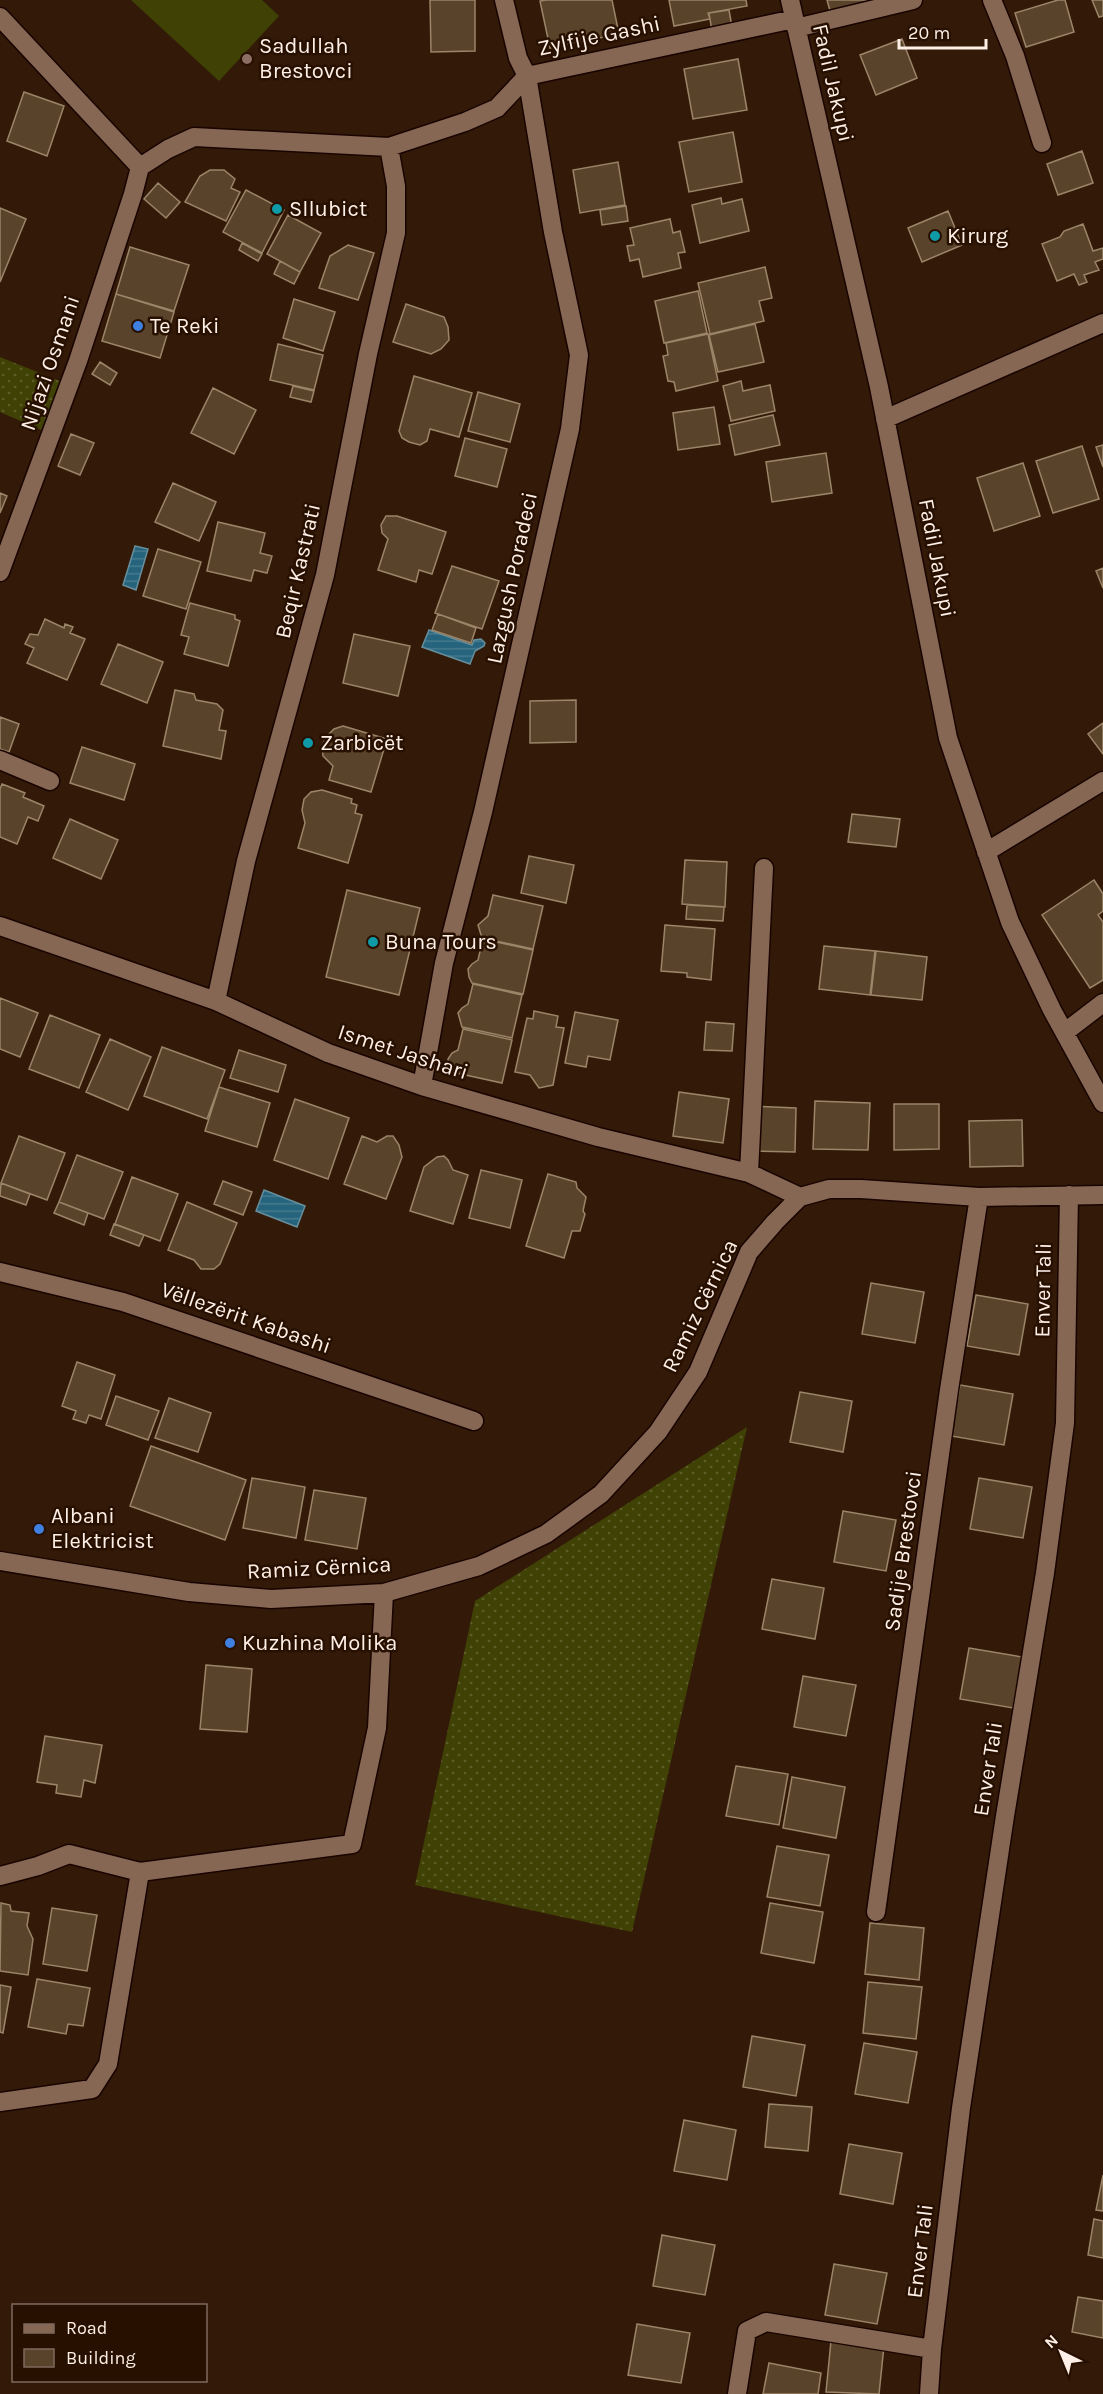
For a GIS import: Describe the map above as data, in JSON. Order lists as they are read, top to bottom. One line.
{"streets":{"street":["Zylfije Gashi","Fadil Jakupi","Nijazi Osmani","Beqir Kastrati","Lazgush Poradeci","Ismet Jashari","Enver Tali","Ramiz Cërnica","Vëllezërit Kabashi","Sadije Brestovci"]},"crossings":[["Zylfije Gashi","Fadil Jakupi"],["Zylfije Gashi","Lazgush Poradeci"],["Beqir Kastrati","Ismet Jashari"],["Lazgush Poradeci","Ismet Jashari"],["Ismet Jashari","Ramiz Cërnica"]],"places":["Sadullah Brestovci","Sllubict","Kirurg","Te Reki","Zarbicët","Buna Tours","Albani Elektricist","Kuzhina Molika"],"legend":["Road","Building"],"scale_bar":"20 m","north":"top left"}
